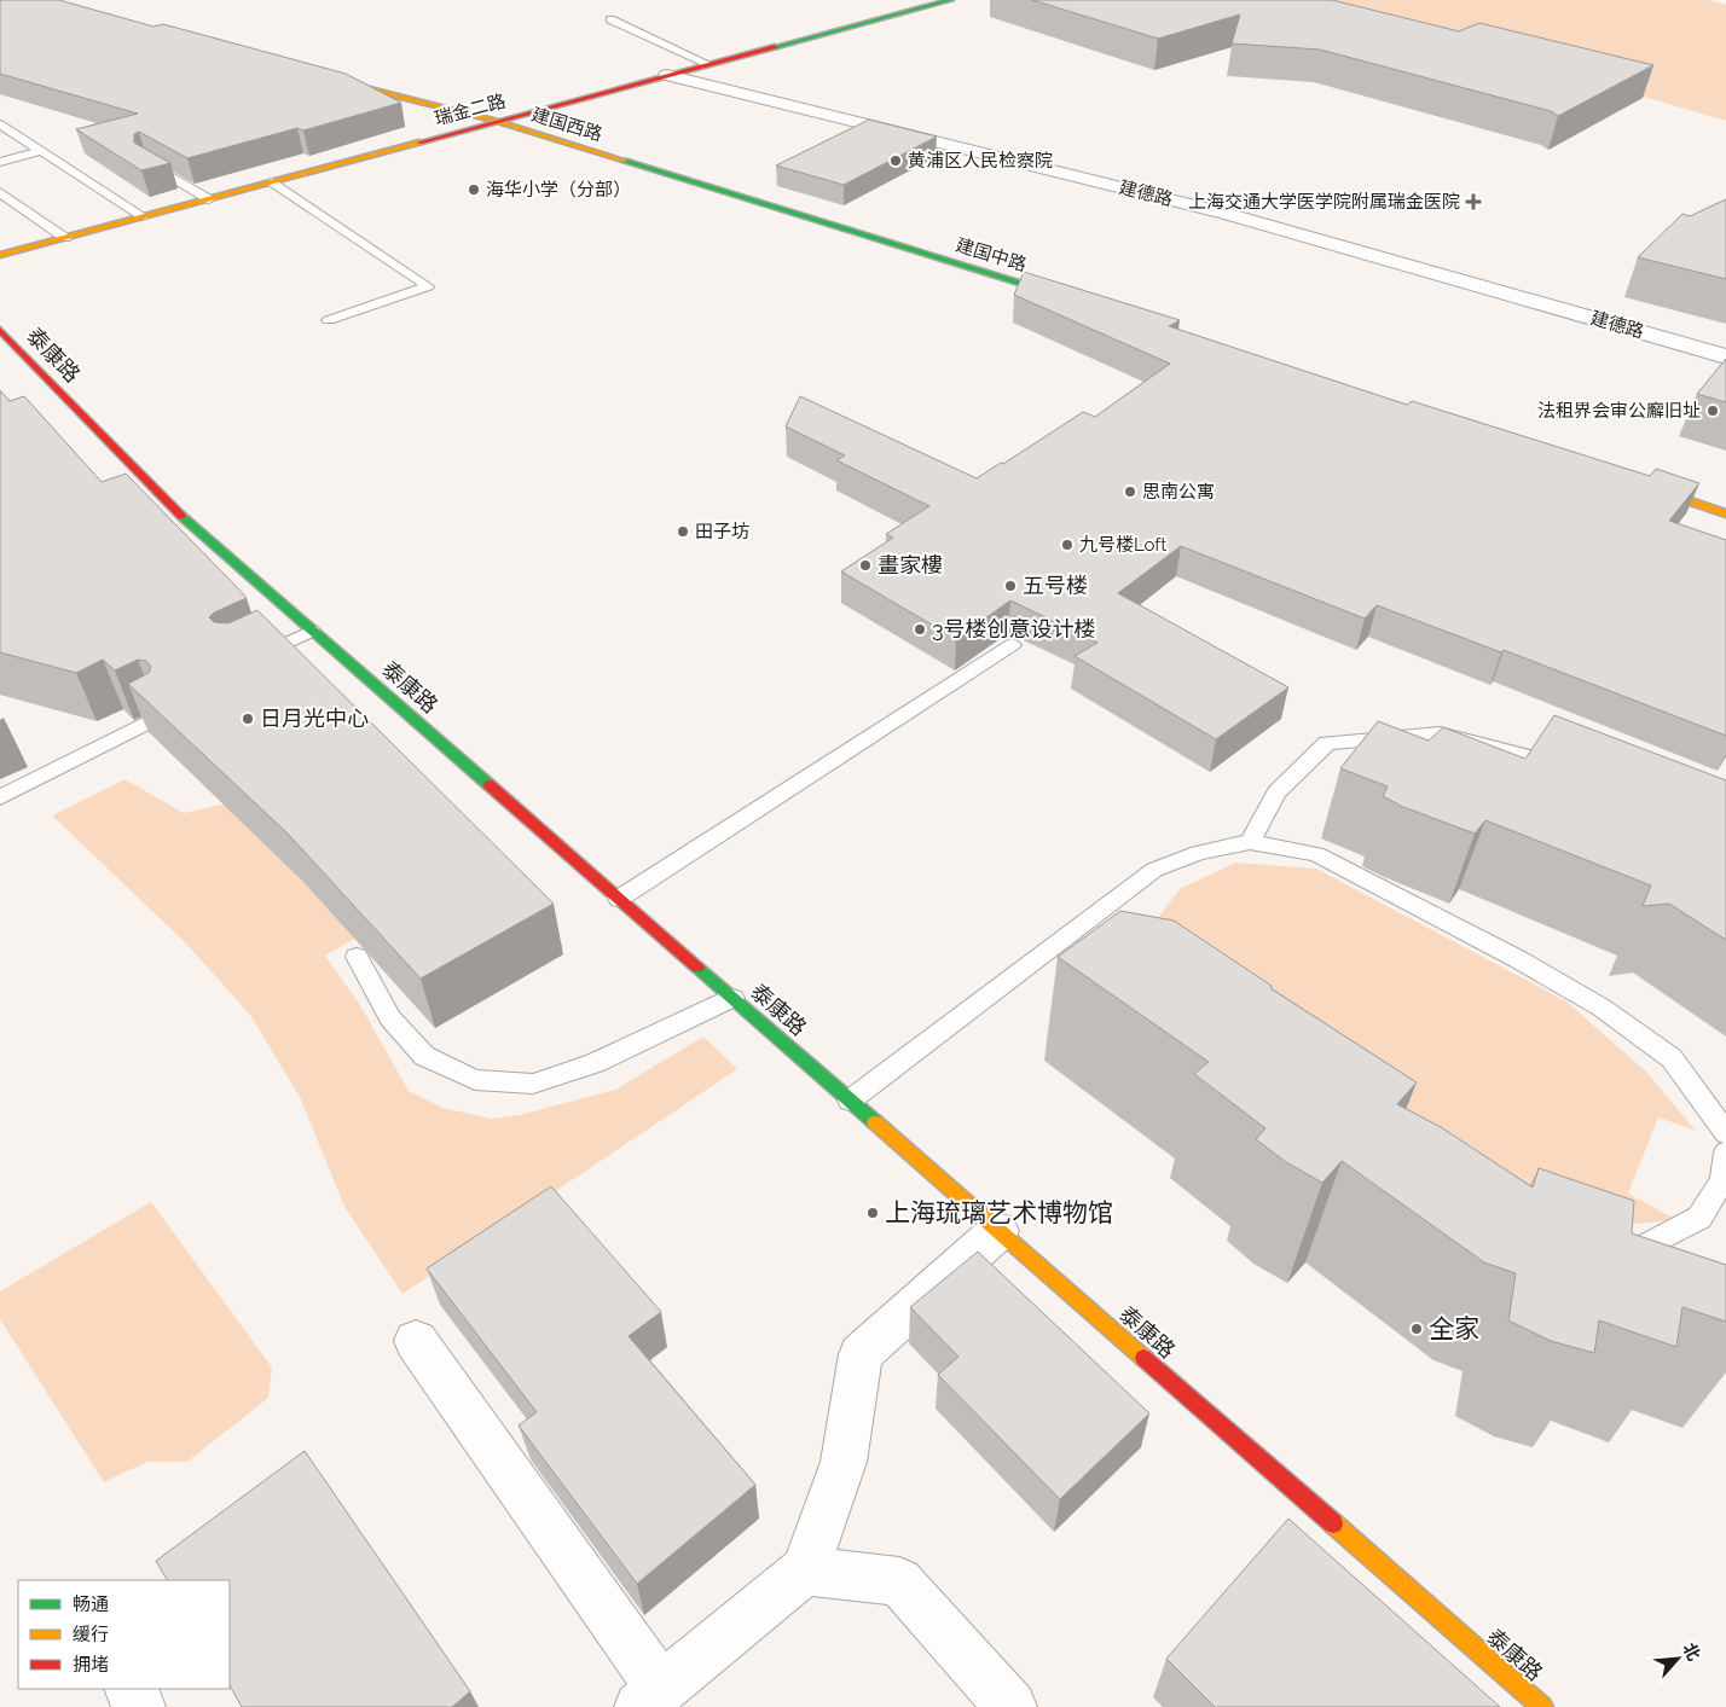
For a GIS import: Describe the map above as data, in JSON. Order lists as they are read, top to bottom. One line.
{"streets":{"street":["瑞金二路","建国西路","建德路","建国中路","泰康路"]},"crossings":[["瑞金二路","建国西路"],["瑞金二路","建德路"],["建国西路","建国中路"]],"places":{"other":["黄浦区人民检察院","海华小学（分部）","法租界会审公廨旧址","思南公寓","田子坊","九号楼Loft","畫家樓","五号楼","3号楼创意设计楼","日月光中心","上海琉璃艺术博物馆","全家"],"health":["上海交通大学医学院附属瑞金医院"]},"legend":["畅通","缓行","拥堵"],"north":"top right"}
